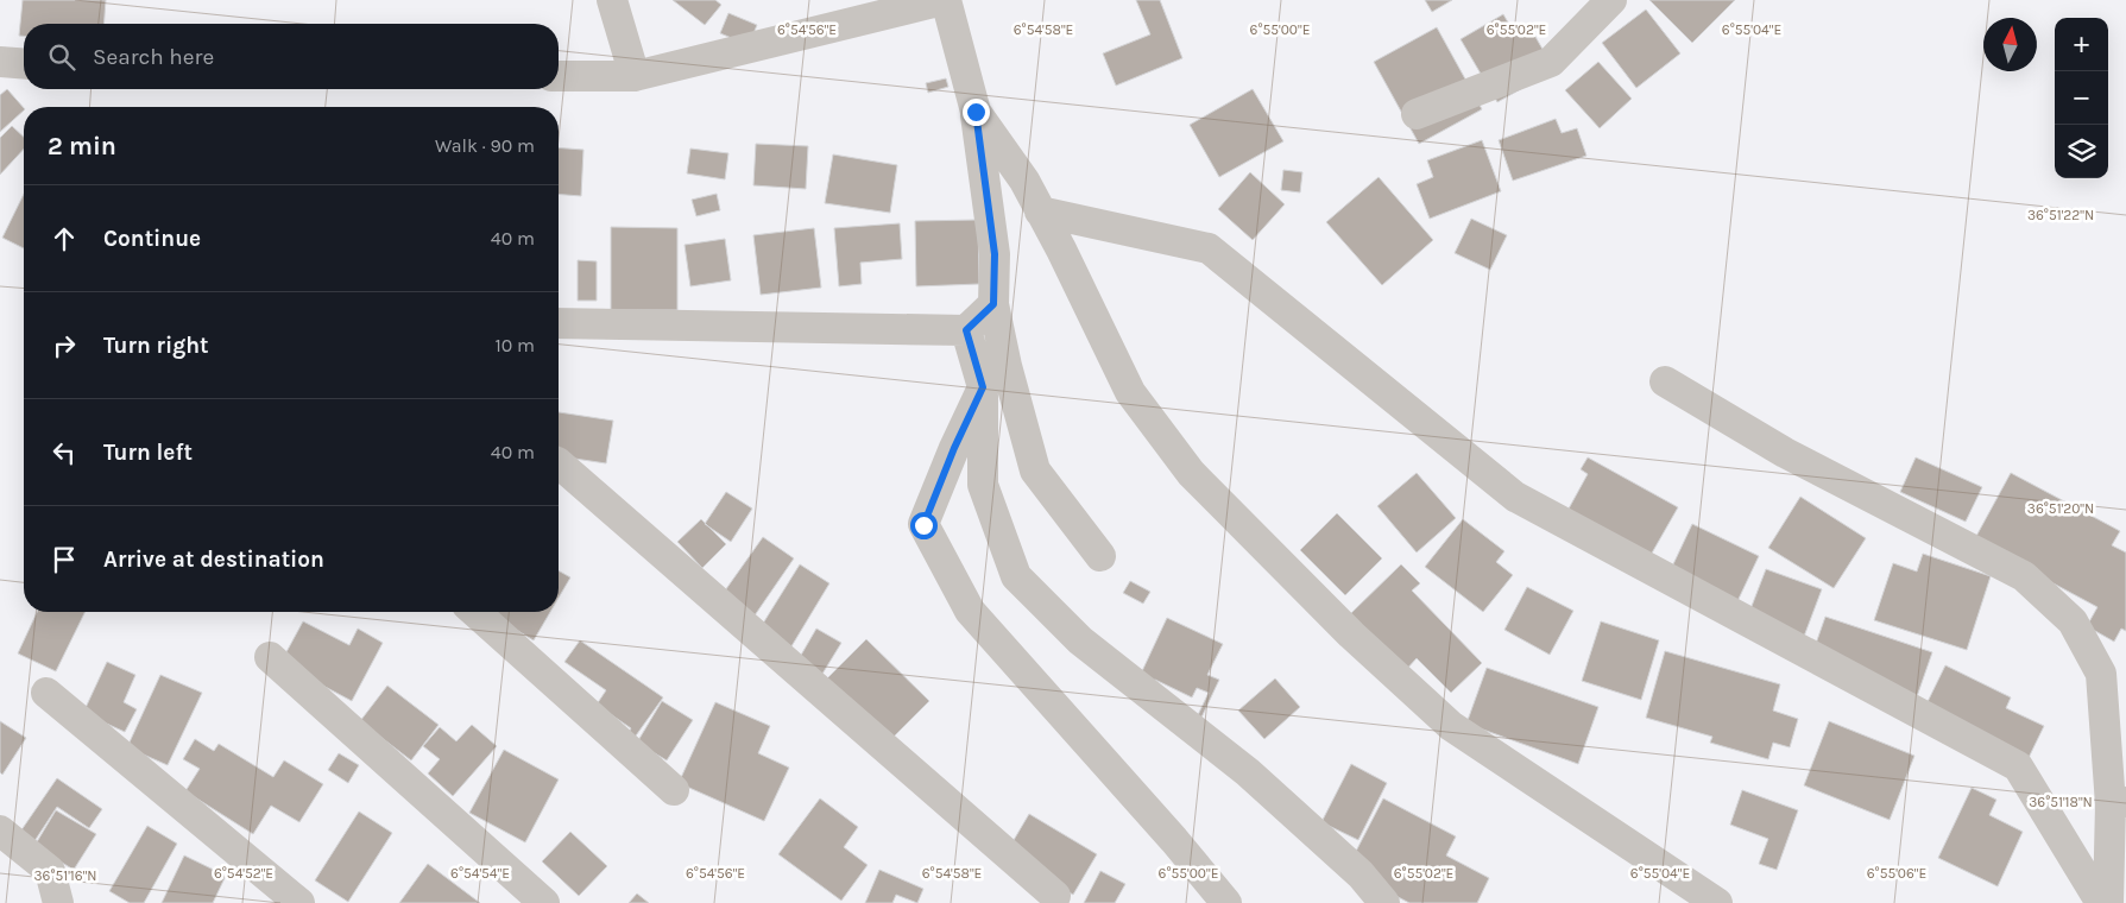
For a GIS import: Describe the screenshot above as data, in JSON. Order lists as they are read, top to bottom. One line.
{"north":"top","page":{"map_buttons":["+","−"],"search":"Search here","heading":["2 min","Walk · 90 m"],"list":[["Continue","40 m"],["Turn right","10 m"],["Turn left","40 m"],"Arrive at destination"]},"coordinates":["6°54'56\"E","6°54'58\"E","6°55'00\"E","6°55'02\"E","6°55'04\"E","36°51'22\"N","36°51'20\"N","36°51'18\"N","6°54'52\"E","6°54'54\"E","6°55'06\"E","36°51'16\"N"]}
